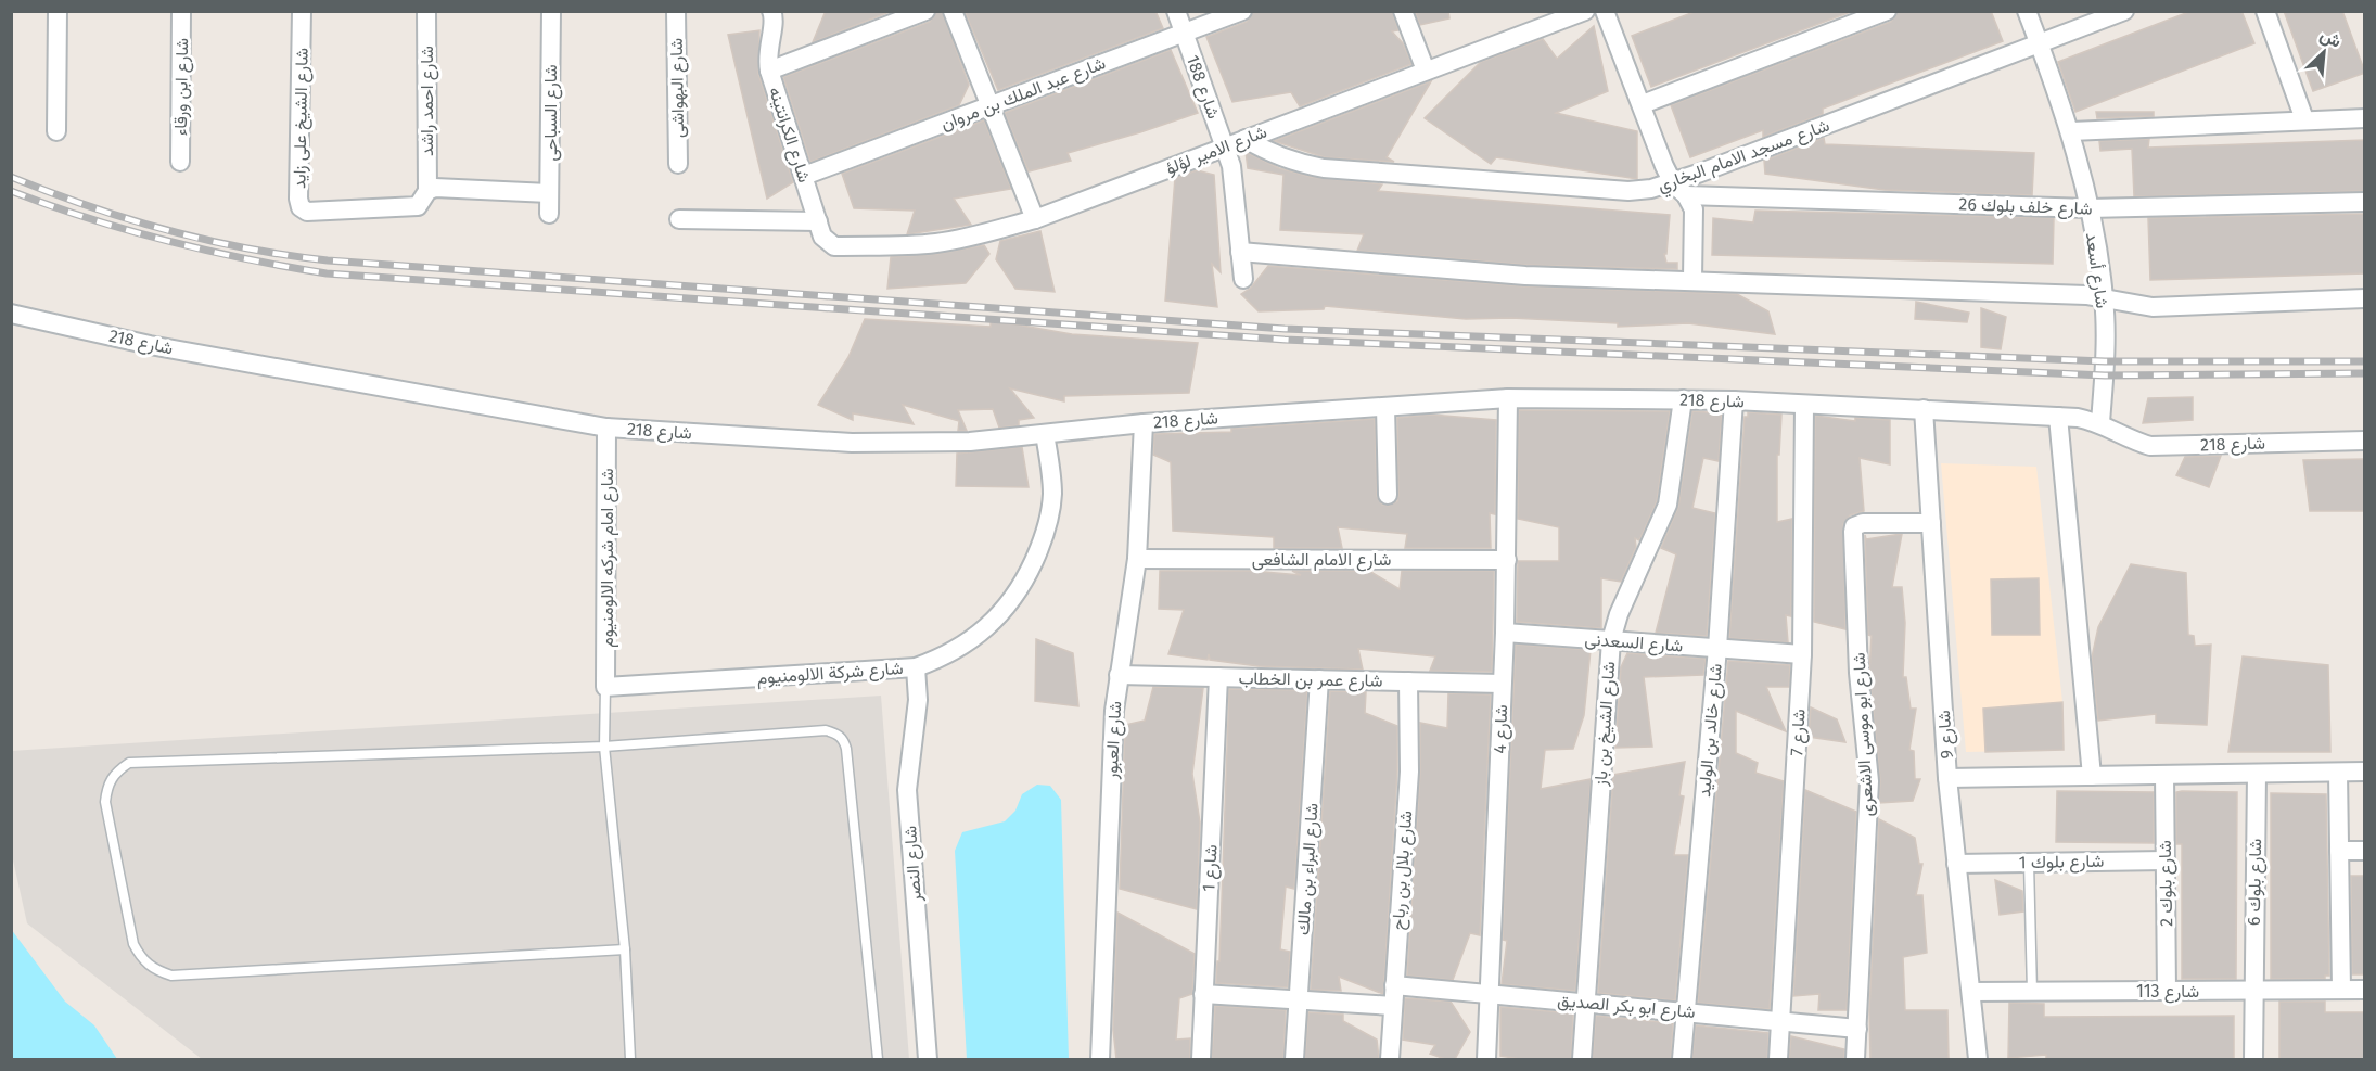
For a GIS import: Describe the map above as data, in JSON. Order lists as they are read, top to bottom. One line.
{"streets":{"street":["شارع ابن ورقاء","شارع 188","شارع البهواشى","شارع عبد الملك بن مروان","شارع احمد راشد","شارع السباحى","شارع الشيخ على زايد","شارع الكرانتينه","شارع الامير لؤلؤ","شارع مسجد الامام البخاري","شارع خلف بلوك 26","شارع أسعد","شارع 218","شارع امام شركه الالومنيوم","شارع الامام الشافعى","شارع السعدنى","شارع شركة الالومنيوم","شارع عمر بن الخطاب","شارع الشيخ بن باز","شارع 4","شارع خالد بن الوليد","شارع 7","شارع ابو موسى الاشعرى","شارع 9","شارع العبور","شارع بلوك 1","شارع النصر","شارع 1","شارع البراء بن مالك","شارع بلال بن رباح","شارع بلوك 6","شارع بلوك 2","شارع 113","شارع ابو بكر الصديق"]},"crossings":[["شارع 188","شارع عبد الملك بن مروان"],["شارع 188","شارع الامير لؤلؤ"],["شارع عبد الملك بن مروان","شارع الكرانتينه"],["شارع احمد راشد","شارع الشيخ على زايد"],["شارع الكرانتينه","شارع الامير لؤلؤ"],["شارع الامير لؤلؤ","شارع مسجد الامام البخاري"],["شارع مسجد الامام البخاري","شارع خلف بلوك 26"],["شارع مسجد الامام البخاري","شارع أسعد"],["شارع خلف بلوك 26","شارع أسعد"],["شارع أسعد","شارع 218"],["شارع 218","شارع امام شركه الالومنيوم"],["شارع 218","شارع شركة الالومنيوم"],["شارع 218","شارع الشيخ بن باز"],["شارع 218","شارع 4"],["شارع 218","شارع خالد بن الوليد"],["شارع 218","شارع 7"],["شارع 218","شارع 9"],["شارع 218","شارع العبور"],["شارع امام شركه الالومنيوم","شارع شركة الالومنيوم"],["شارع الامام الشافعى","شارع 4"],["شارع الامام الشافعى","شارع العبور"],["شارع السعدنى","شارع الشيخ بن باز"],["شارع السعدنى","شارع 4"],["شارع السعدنى","شارع خالد بن الوليد"],["شارع السعدنى","شارع 7"],["شارع شركة الالومنيوم","شارع النصر"],["شارع عمر بن الخطاب","شارع 4"],["شارع عمر بن الخطاب","شارع العبور"],["شارع عمر بن الخطاب","شارع 1"],["شارع عمر بن الخطاب","شارع البراء بن مالك"],["شارع عمر بن الخطاب","شارع بلال بن رباح"],["شارع الشيخ بن باز","شارع ابو بكر الصديق"],["شارع 4","شارع ابو بكر الصديق"],["شارع خالد بن الوليد","شارع ابو بكر الصديق"],["شارع 7","شارع ابو بكر الصديق"],["شارع ابو موسى الاشعرى","شارع 9"],["شارع ابو موسى الاشعرى","شارع ابو بكر الصديق"],["شارع 9","شارع بلوك 1"],["شارع 9","شارع 113"],["شارع بلوك 1","شارع بلوك 2"],["شارع بلال بن رباح","شارع ابو بكر الصديق"],["شارع بلوك 6","شارع 113"],["شارع بلوك 2","شارع 113"]],"north":"top right"}
